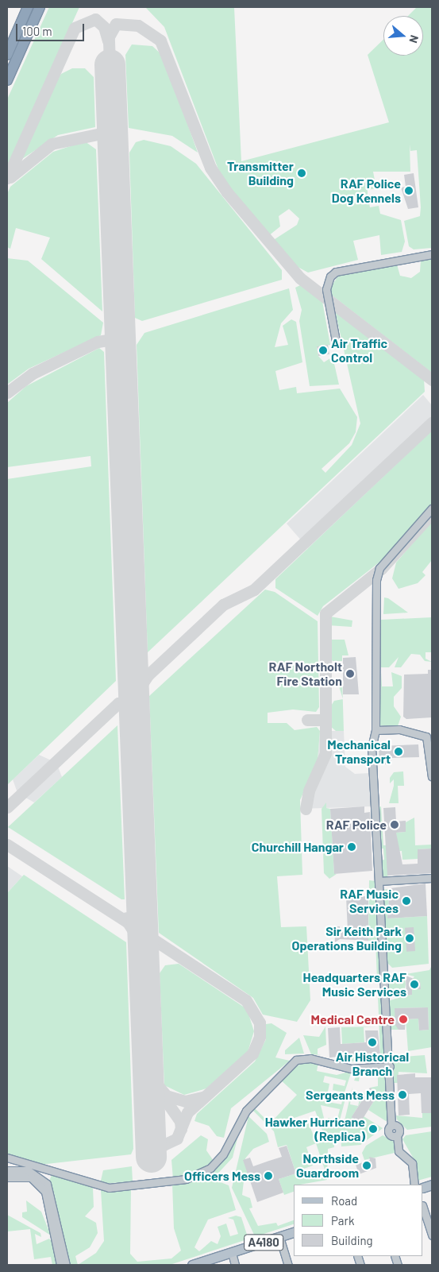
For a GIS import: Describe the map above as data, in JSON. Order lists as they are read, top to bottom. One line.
{"streets":{"main road":["A4180"]},"places":["Transmitter Building","RAF Police Dog Kennels","Air Traffic Control","RAF Northolt Fire Station","Mechanical Transport","RAF Police","Churchill Hangar","RAF Music Services","Sir Keith Park Operations Building","Headquarters RAF Music Services","Medical Centre","Air Historical Branch","Sergeants Mess","Hawker Hurricane (Replica)","Northside Guardroom","Officers Mess"],"legend":["Road","Park","Building"],"scale_bar":"100 m","north":"right"}
